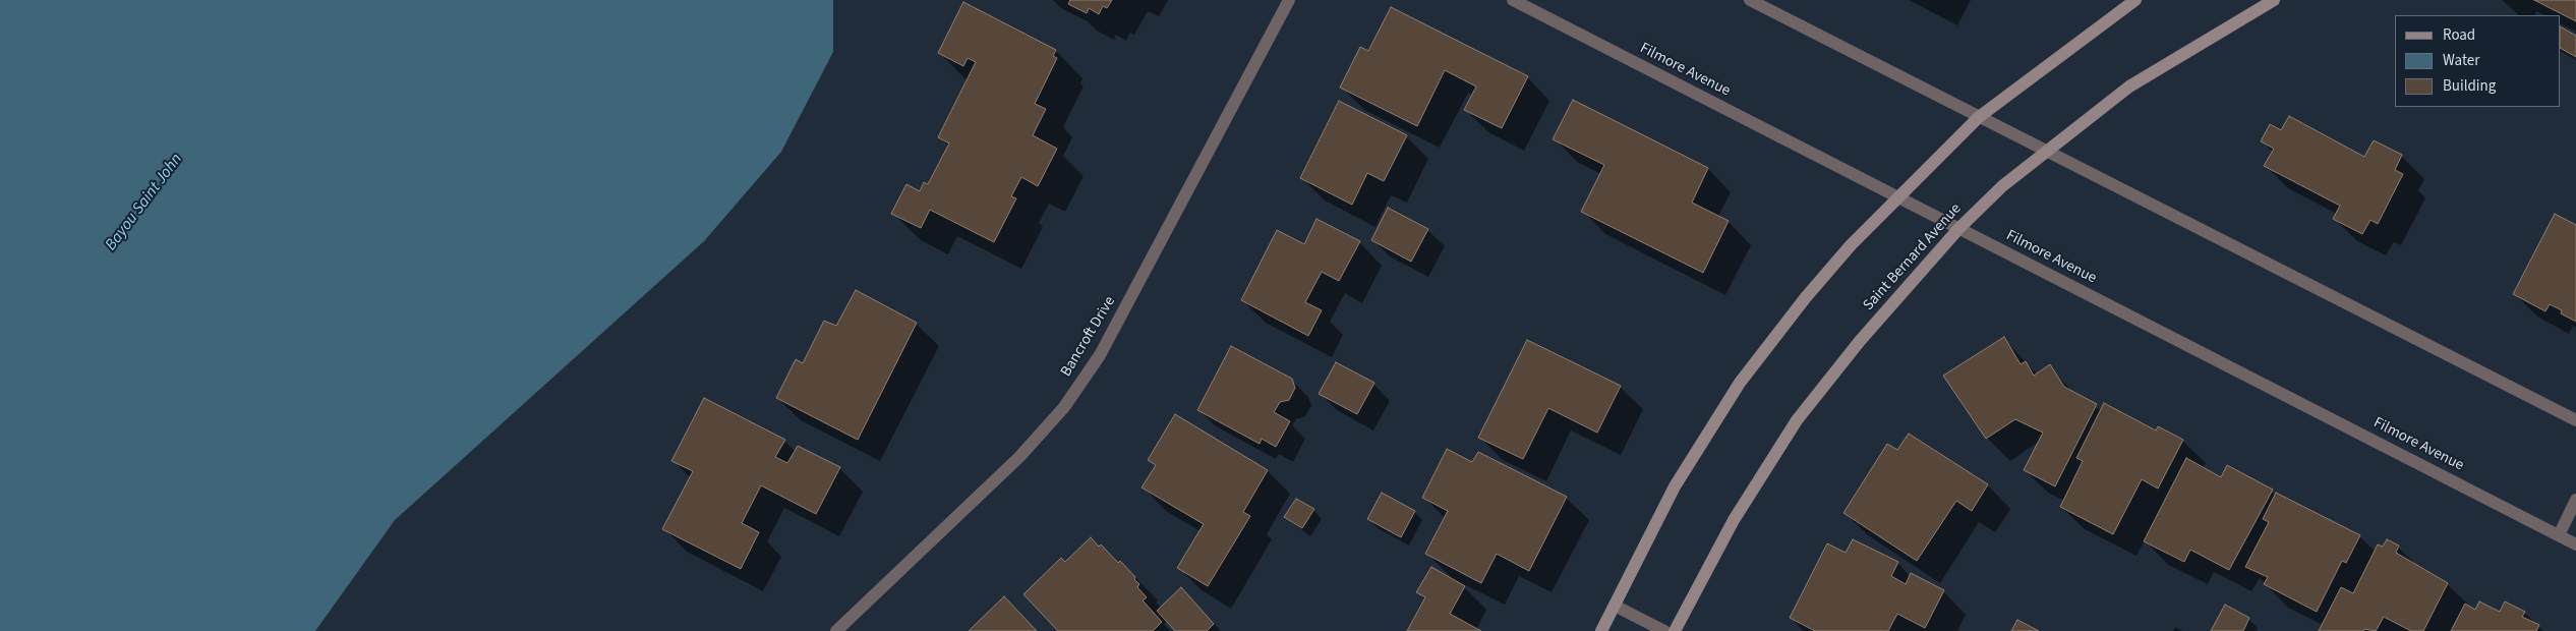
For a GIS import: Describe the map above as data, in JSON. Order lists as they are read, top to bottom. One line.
{"streets":{"main road":["Saint Bernard Avenue"],"street":["Filmore Avenue","Bancroft Drive"]},"crossings":[["Filmore Avenue","Saint Bernard Avenue"]],"water":["Bayou Saint John"],"legend":["Road","Water","Building"]}
